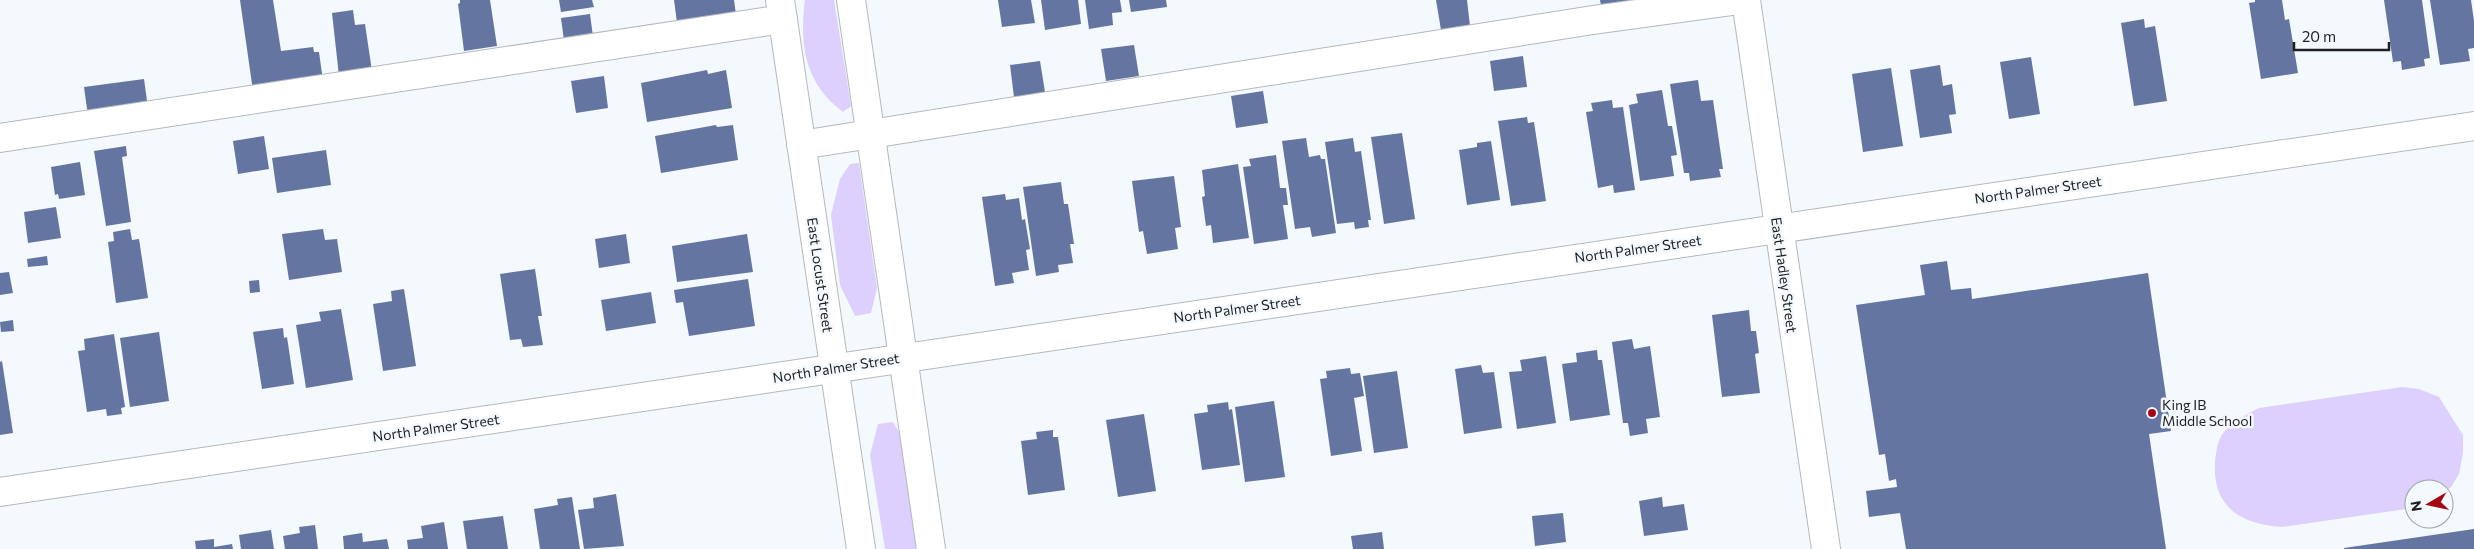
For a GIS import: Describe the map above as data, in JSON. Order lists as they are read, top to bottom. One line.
{"streets":{"street":["North Palmer Street","East Locust Street","East Hadley Street"]},"crossings":[["North Palmer Street","East Locust Street"],["North Palmer Street","East Hadley Street"]],"places":["King IB Middle School"],"scale_bar":"20 m","north":"left"}
